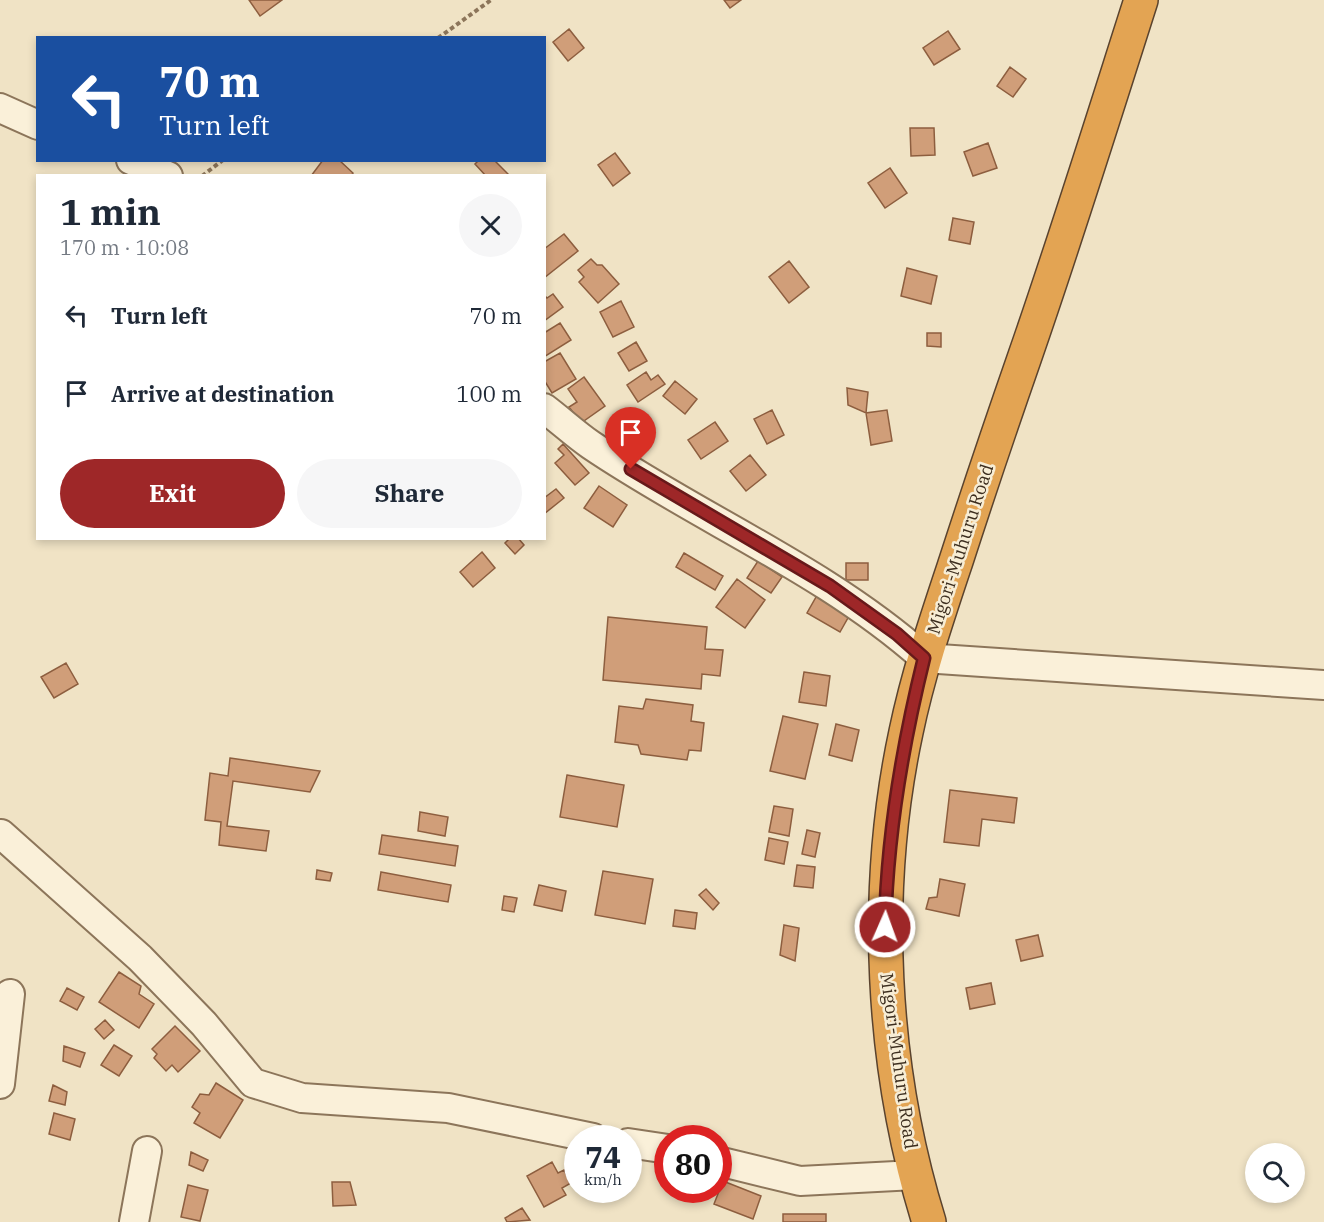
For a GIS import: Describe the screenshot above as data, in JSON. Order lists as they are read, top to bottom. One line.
{"streets":{"highway":["Migori-Muhuru Road"]},"page":{"turn":["70 m","Turn left"],"heading":["1 min","170 m · 10:08"],"list":[{"name":"Turn left","value":"70 m"},{"name":"Arrive at destination","value":"100 m"}],"buttons":["Exit","Share"],"speed":"74 km/h","limit":"80"}}
